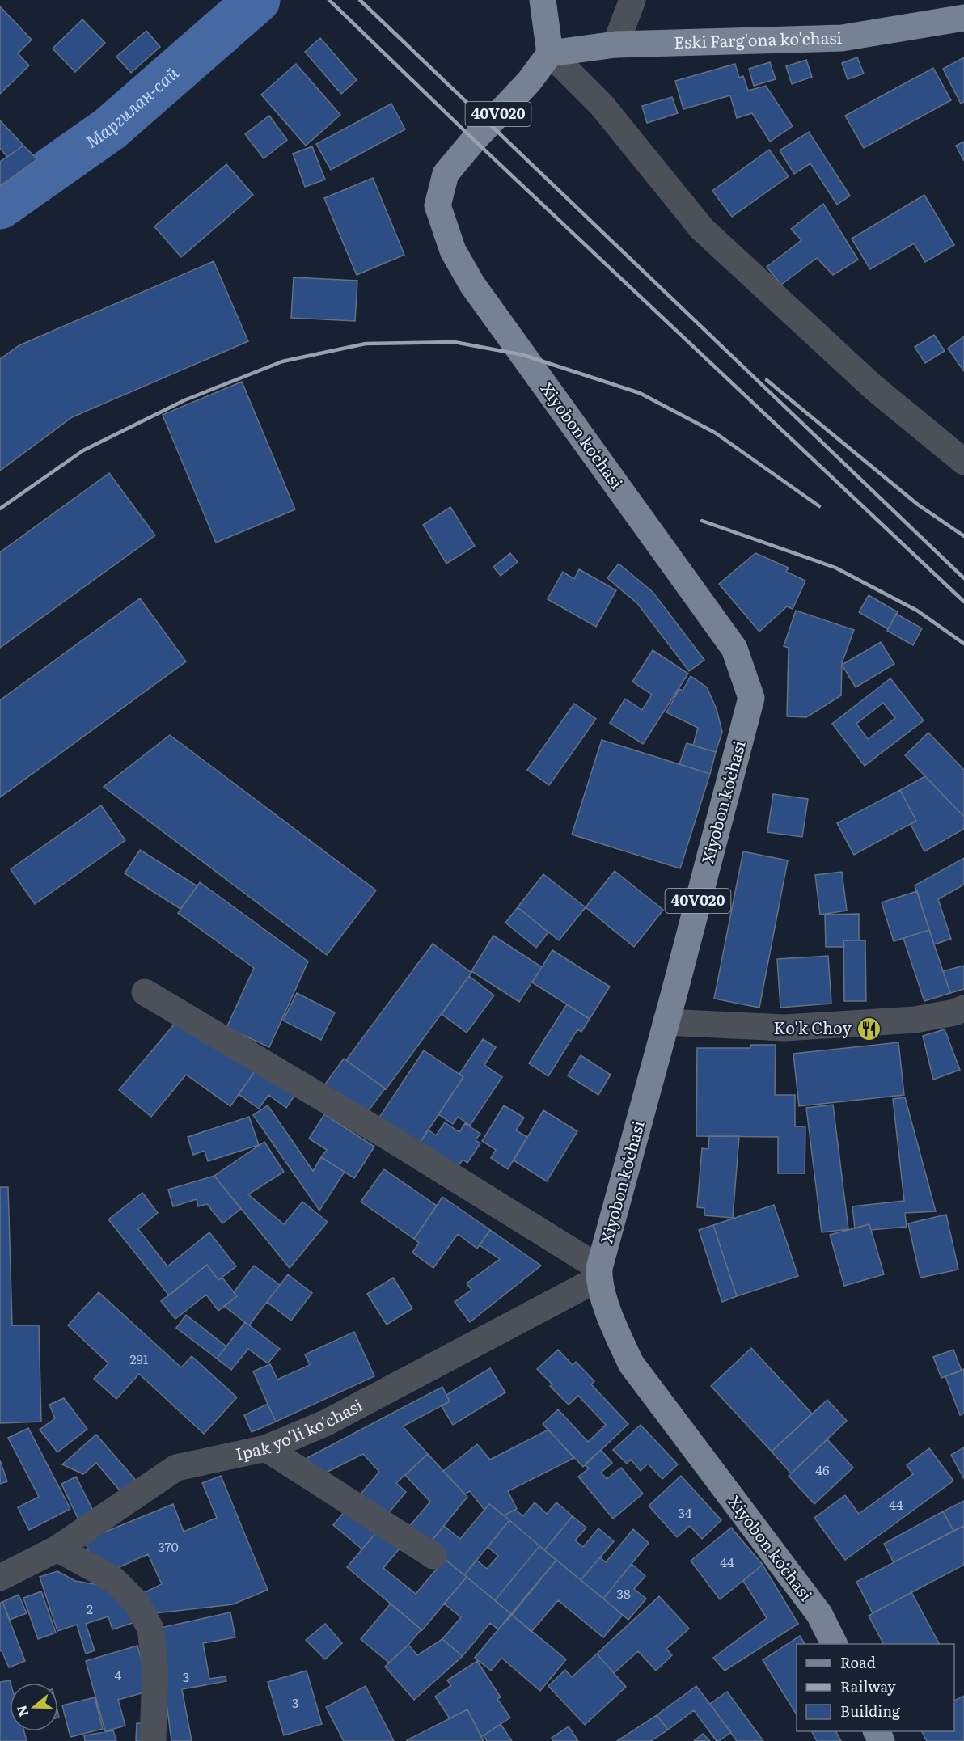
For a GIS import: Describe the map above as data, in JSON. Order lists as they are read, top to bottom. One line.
{"streets":{"main road":["Eski Farg'ona ko'chasi","40V020","Xiyobon koʻchasi"],"street":["Ipak yo'li ko'chasi"]},"crossings":[["Eski Farg'ona ko'chasi","Xiyobon koʻchasi"],["Xiyobon koʻchasi","Ipak yo'li ko'chasi"]],"water":["Маргилан-сай"],"places":{"restaurant":["Ko'k Choy"]},"house_numbers":["291","46","44","34","370","44","38","2","4","3","3"],"legend":["Road","Railway","Building"],"north":"left"}
